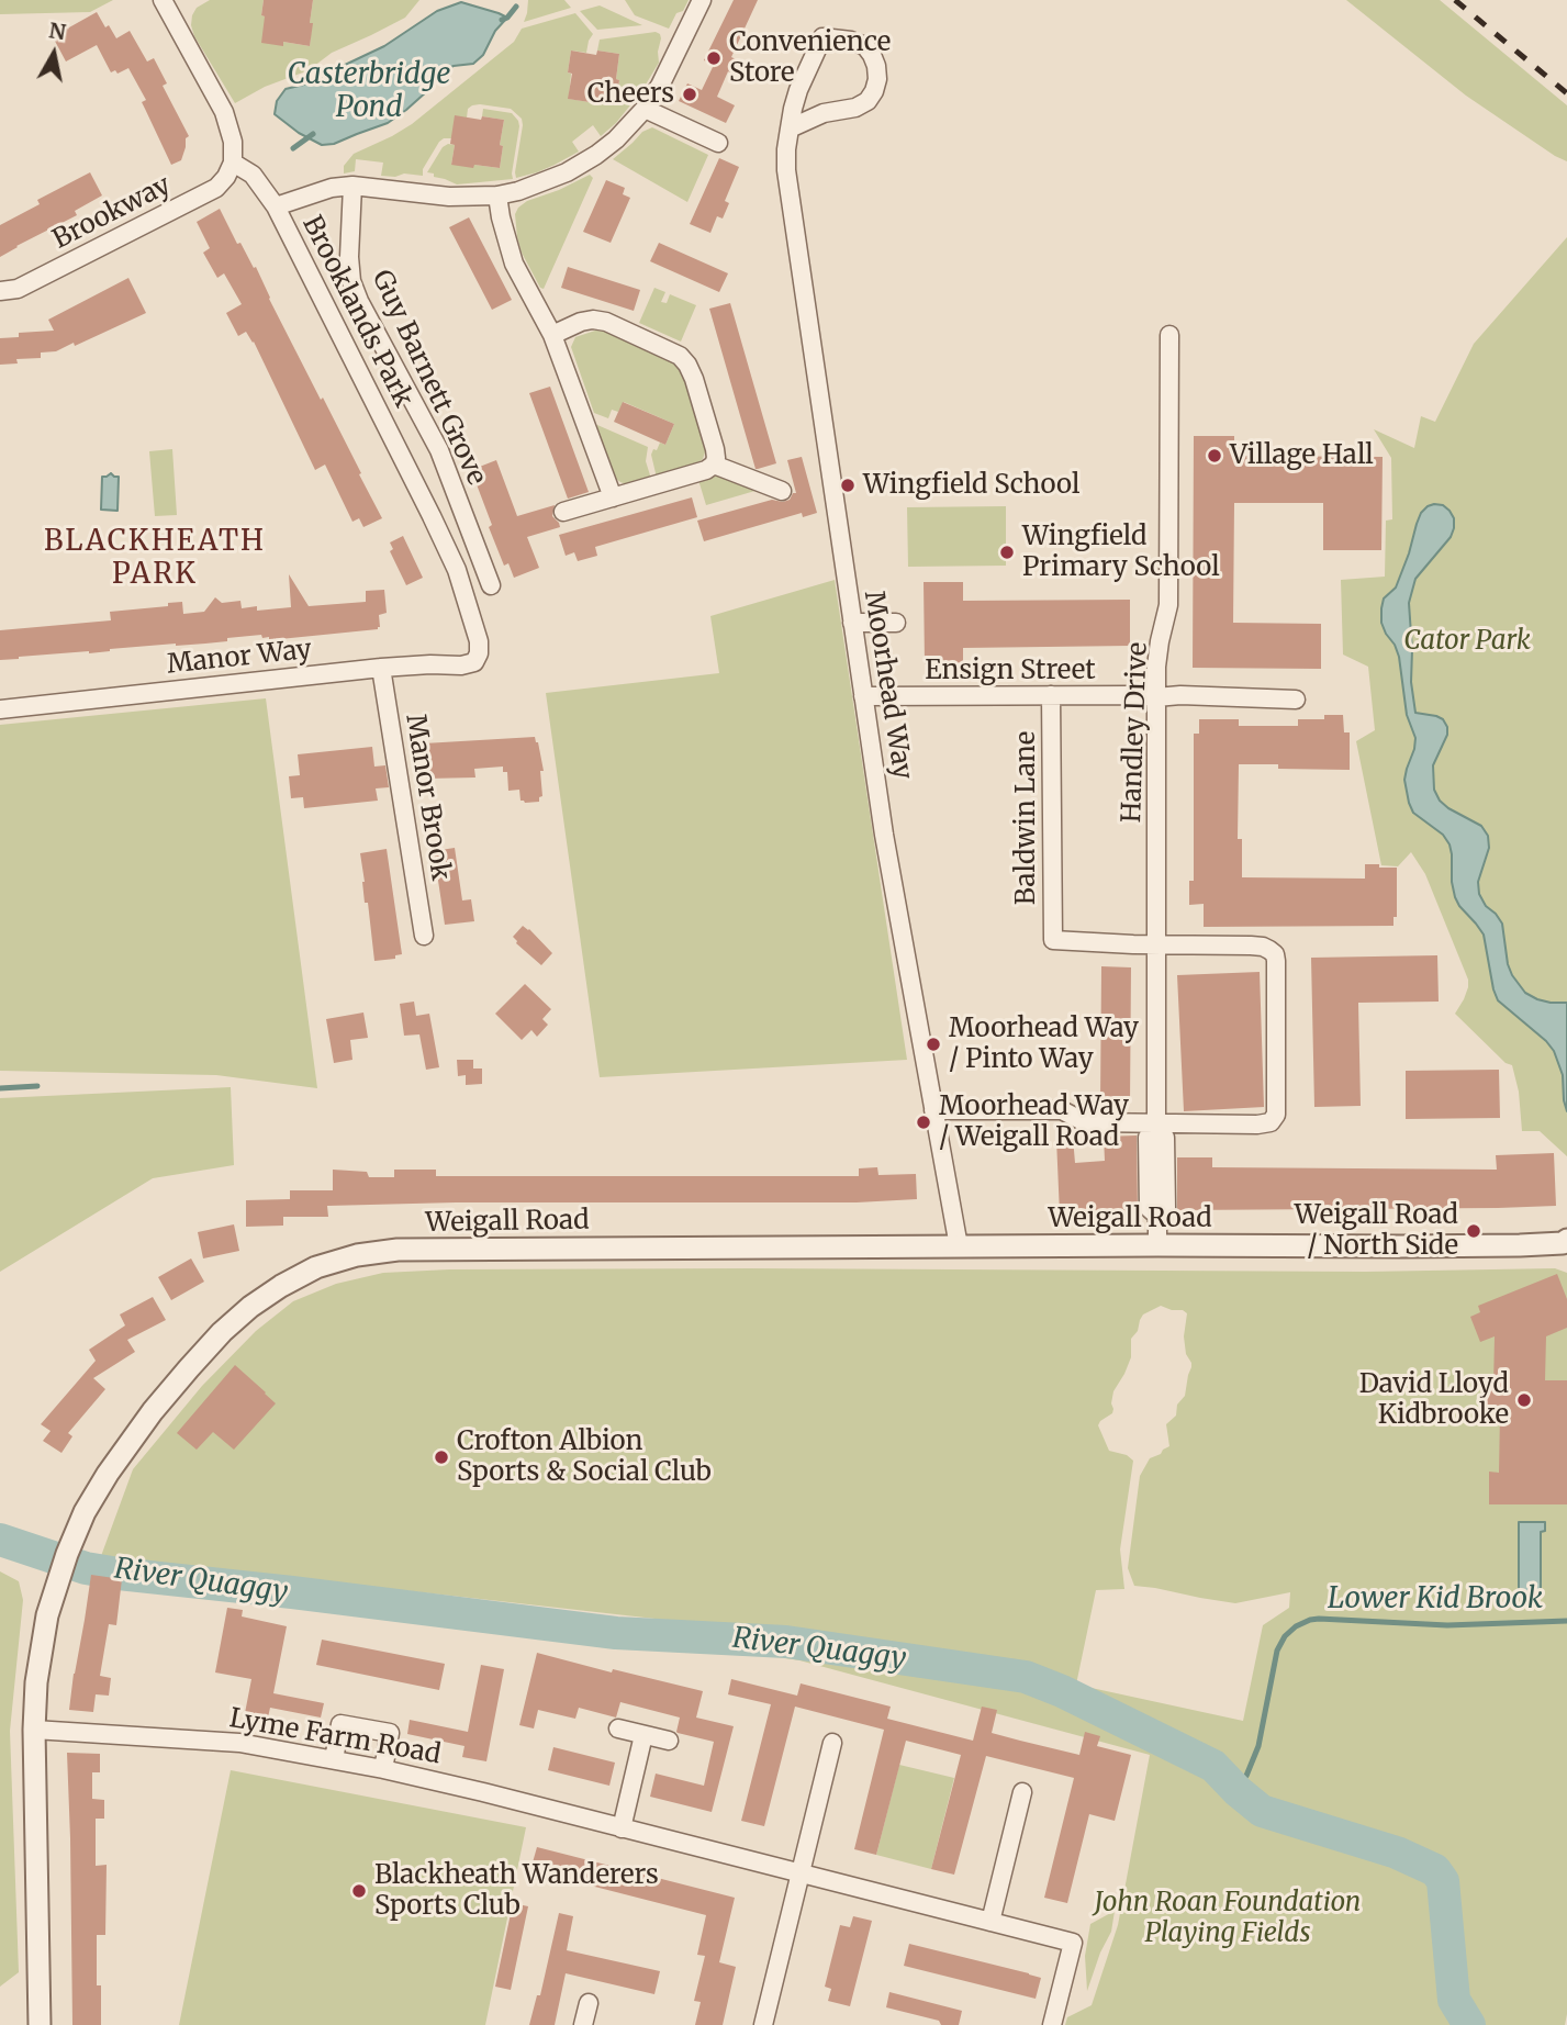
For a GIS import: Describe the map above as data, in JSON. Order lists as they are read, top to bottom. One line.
{"streets":{"street":["Brookway","Brooklands Park","Guy Barnett Grove","Manor Way","Ensign Street","Moorhead Way","Handley Drive","Manor Brook","Baldwin Lane","Weigall Road","Lyme Farm Road"]},"crossings":[["Brookway","Brooklands Park"],["Brooklands Park","Manor Way"],["Manor Way","Manor Brook"],["Ensign Street","Moorhead Way"],["Ensign Street","Handley Drive"],["Ensign Street","Baldwin Lane"],["Moorhead Way","Weigall Road"],["Handley Drive","Baldwin Lane"],["Handley Drive","Weigall Road"],["Weigall Road","Lyme Farm Road"]],"districts":["BLACKHEATH PARK"],"water":["Casterbridge Pond","River Quaggy","Lower Kid Brook"],"parks":["Cator Park","John Roan Foundation Playing Fields"],"places":["Convenience Store","Cheers","Village Hall","Wingfield School","Wingfield Primary School","Moorhead Way / Pinto Way","Moorhead Way / Weigall Road","Weigall Road / North Side","David Lloyd Kidbrooke","Crofton Albion Sports & Social Club","Blackheath Wanderers Sports Club"],"north":"top"}
